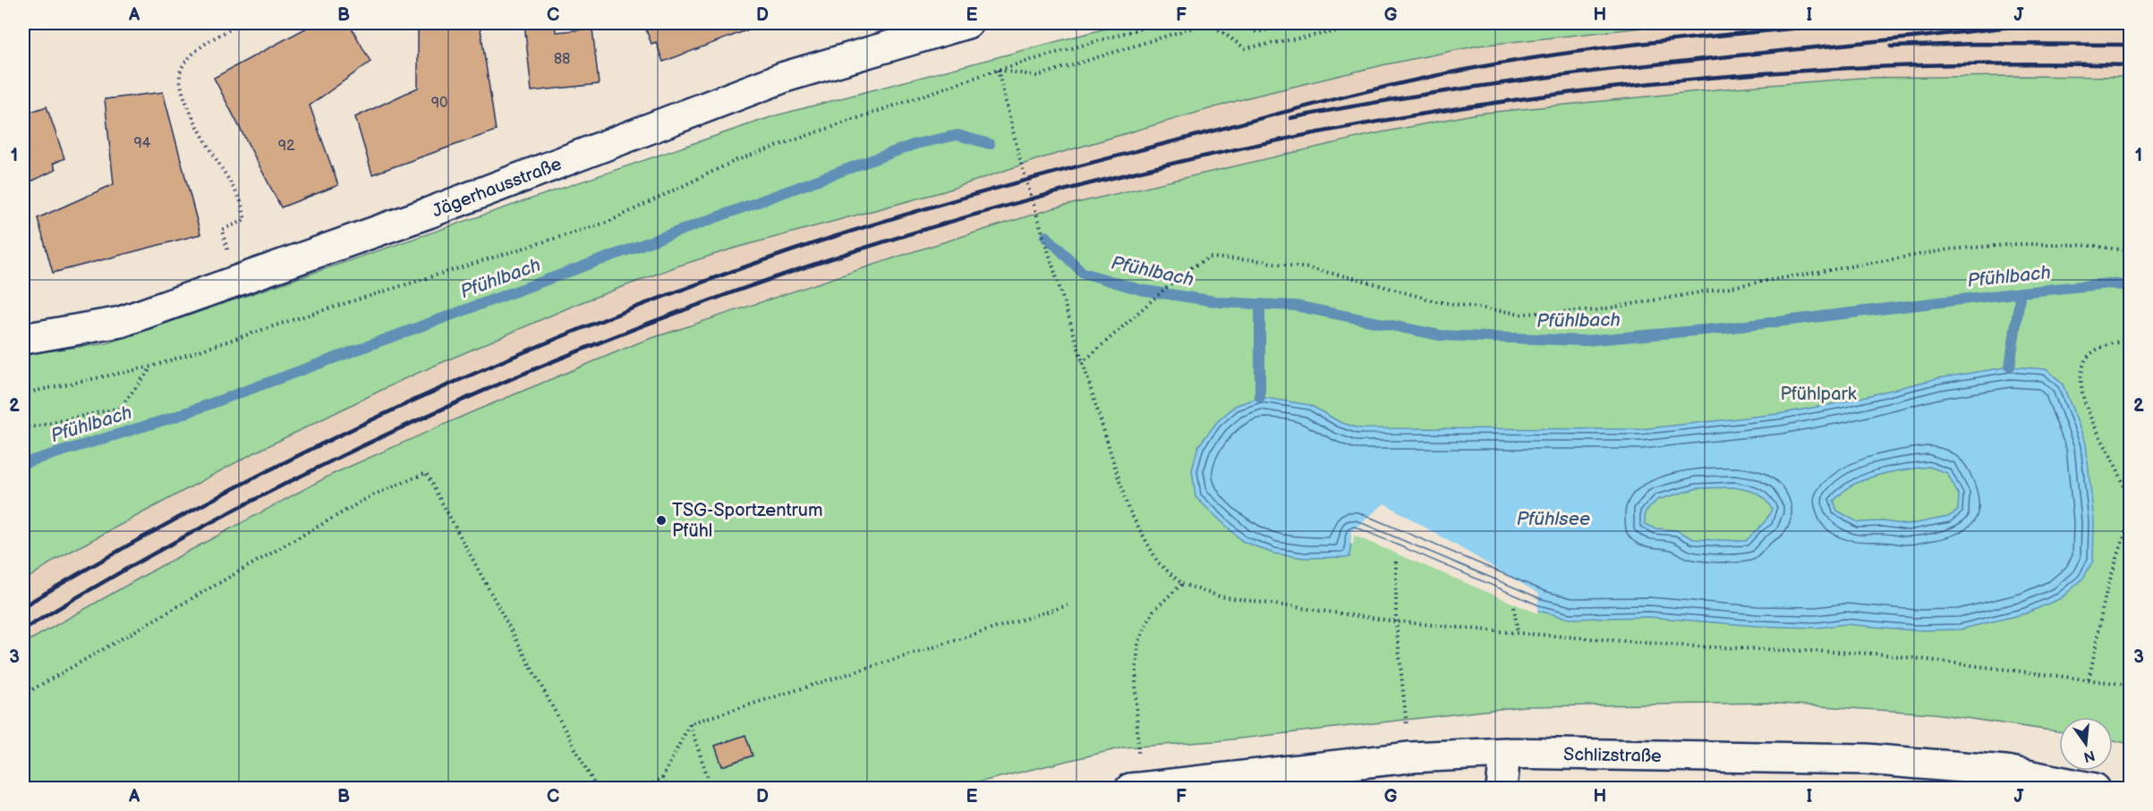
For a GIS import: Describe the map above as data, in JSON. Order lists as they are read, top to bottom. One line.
{"streets":{"street":["Jägerhausstraße","Schlizstraße"]},"water":["Pfühlbach","Pfühlsee"],"parks":["Pfühlpark"],"places":["TSG-Sportzentrum Pfühl"],"house_numbers":["88","90","94","92"],"north":"bottom","grid":{"columns":["A","B","C","D","E","F","G","H","I","J"],"rows":["1","2","3"]}}
